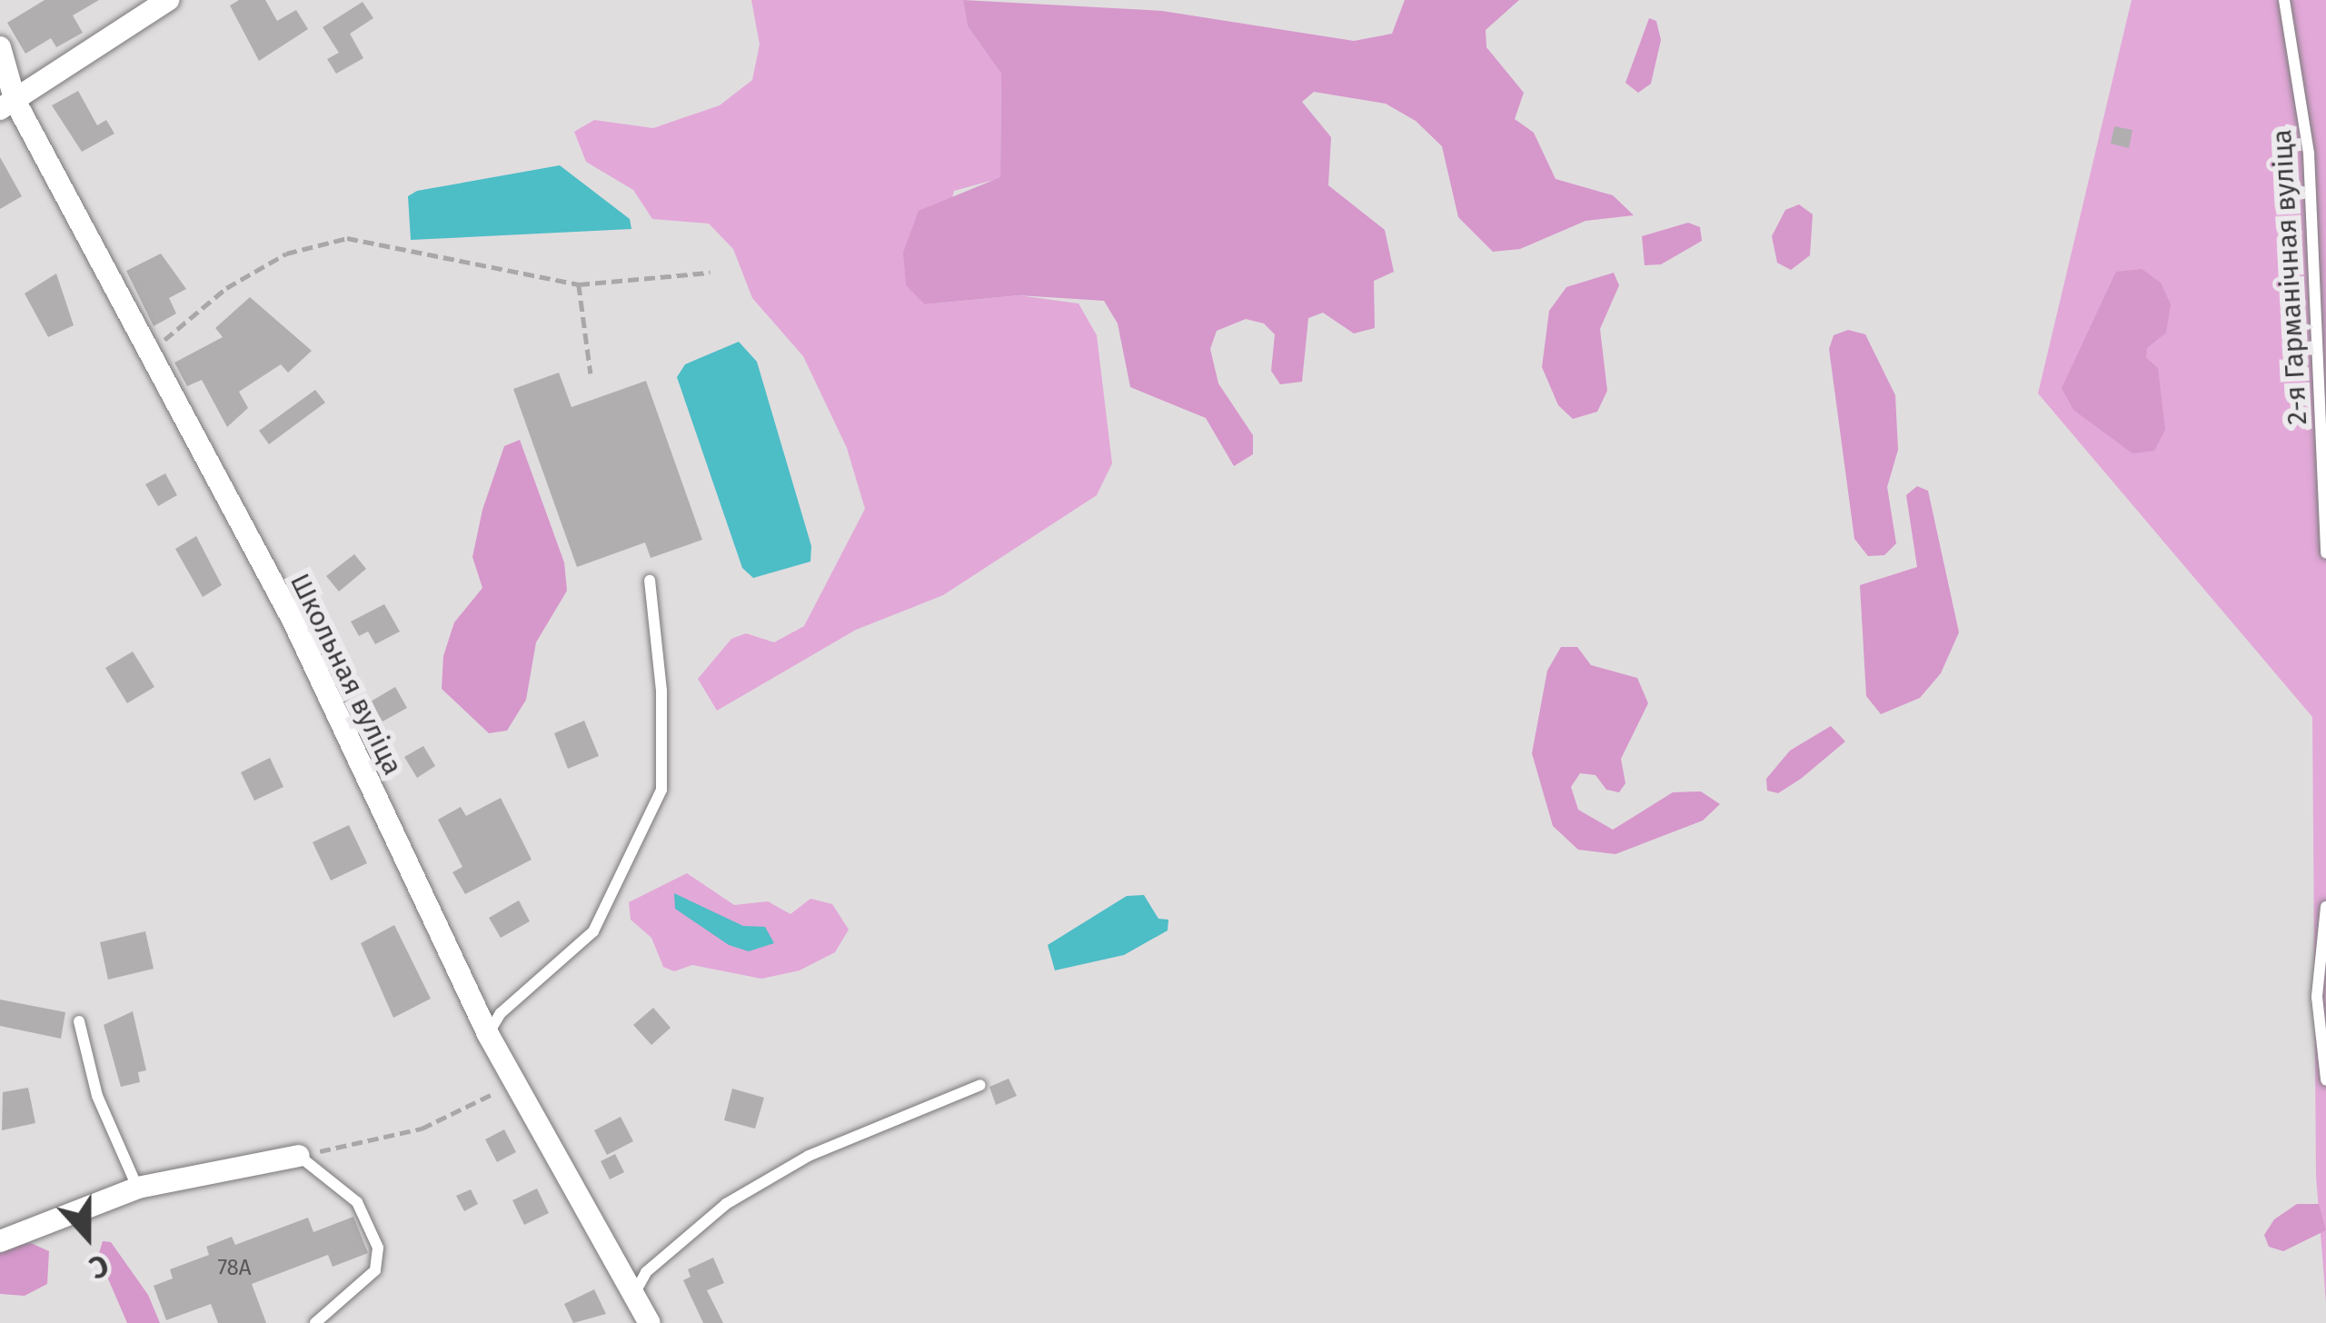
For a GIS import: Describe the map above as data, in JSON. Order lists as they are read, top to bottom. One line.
{"streets":{"street":["Школьная вуліца"],"lane":["2-я Гарманічная вуліца"]},"house_numbers":["78А"],"north":"bottom"}
